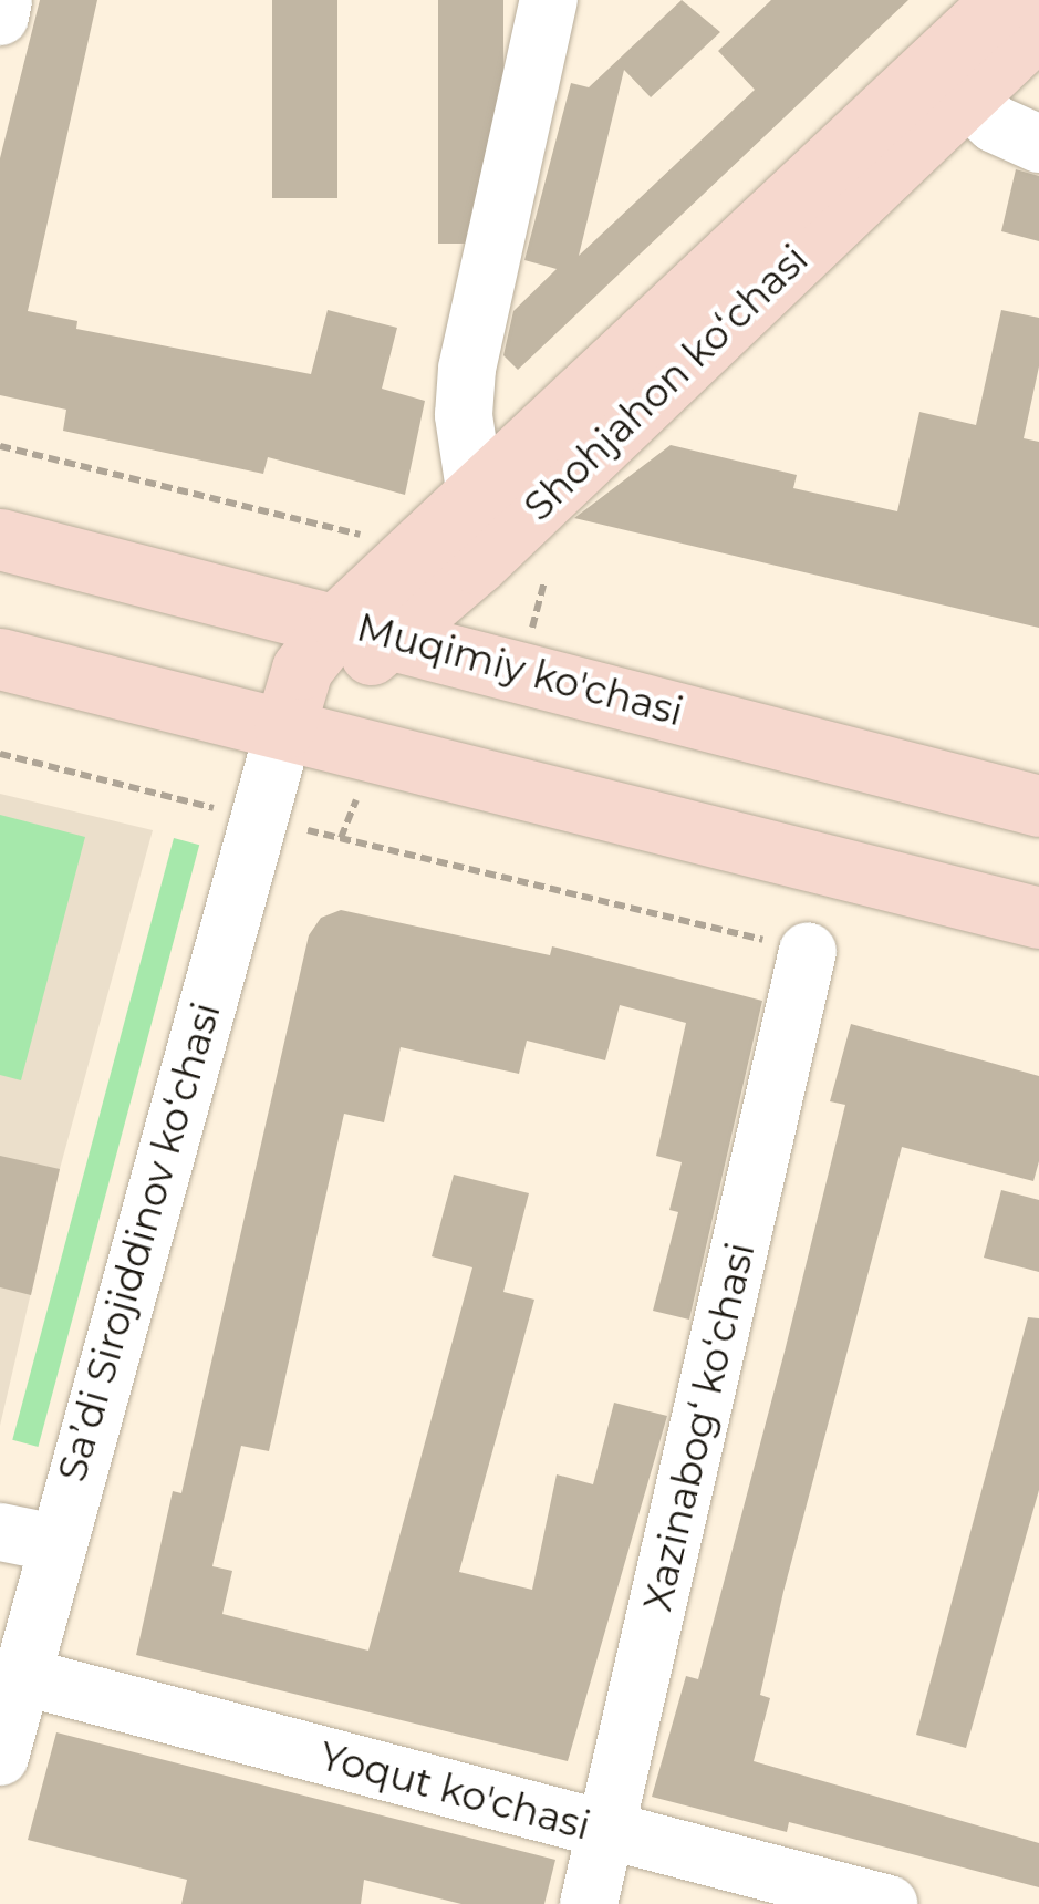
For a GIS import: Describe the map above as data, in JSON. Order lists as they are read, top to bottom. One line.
{"streets":{"main road":["Shohjahon koʻchasi","Muqimiy ko'chasi"],"street":["Saʼdi Sirojiddinov koʻchasi","Xazinabog‘ ko‘chasi","Yoqut ko'chasi"]},"crossings":[["Shohjahon koʻchasi","Muqimiy ko'chasi"],["Shohjahon koʻchasi","Saʼdi Sirojiddinov koʻchasi"],["Saʼdi Sirojiddinov koʻchasi","Yoqut ko'chasi"],["Xazinabog‘ ko‘chasi","Yoqut ko'chasi"]]}
